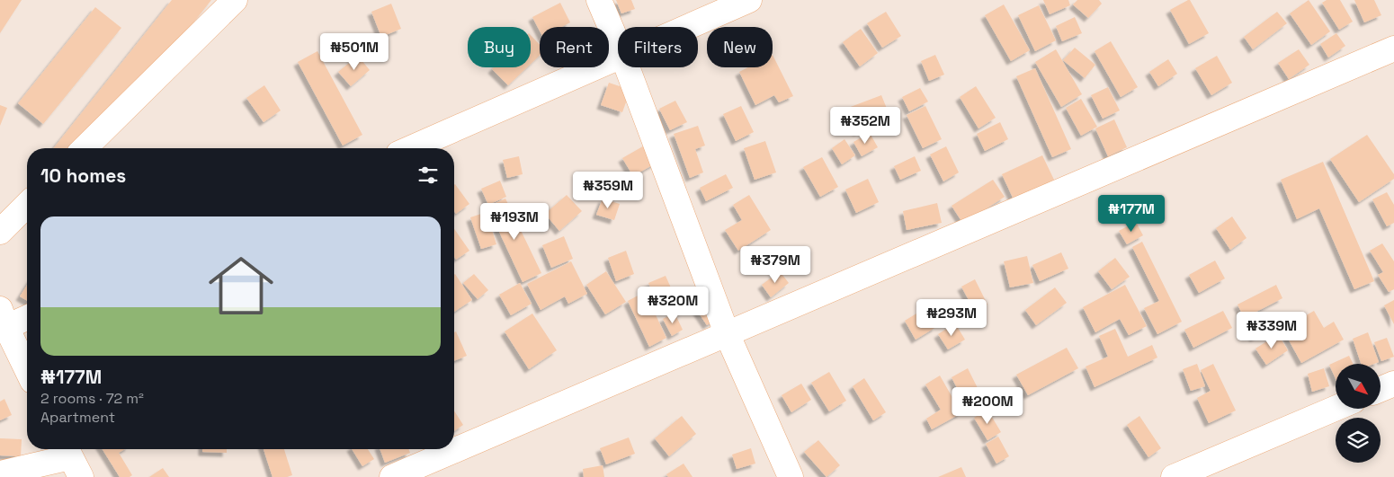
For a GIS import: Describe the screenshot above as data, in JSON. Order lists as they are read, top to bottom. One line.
{"north":"bottom right","page":{"chip":["Buy","Rent","Filters","New"],"price":["₦501M","₦352M","₦359M","₦177M","₦193M","₦379M","₦320M","₦293M","₦339M","₦200M"],"heading":"10 homes","list":[{"name":"₦177M","note":"2 rooms · 72 m² · Apartment"}]}}
